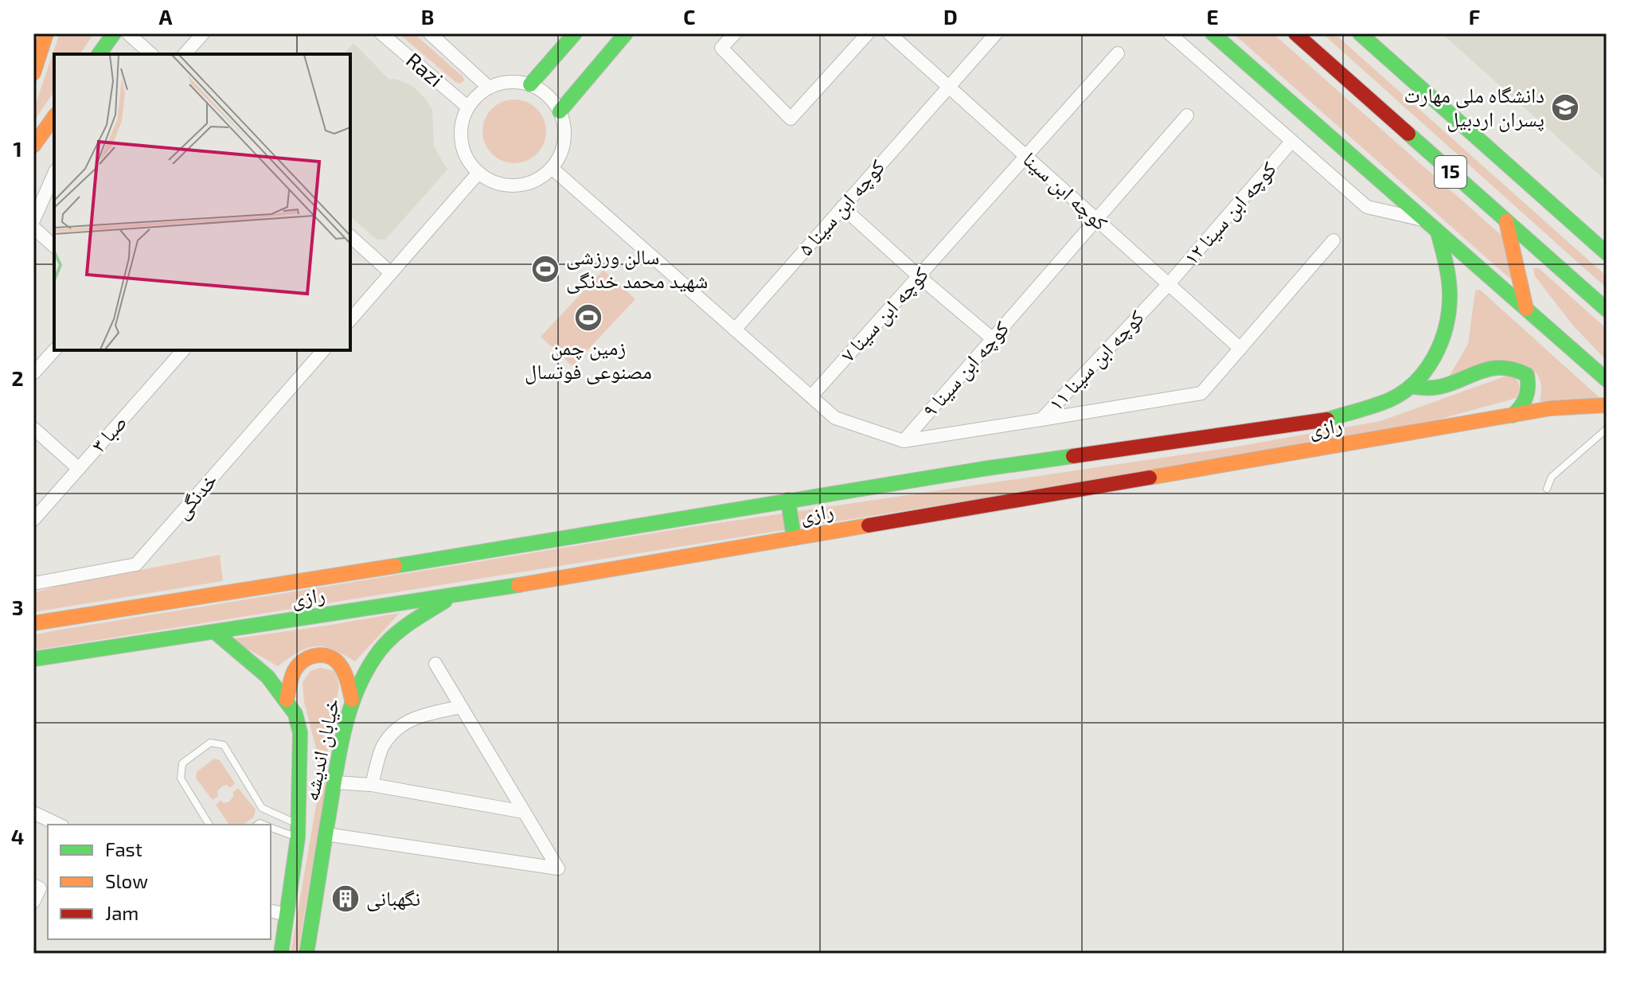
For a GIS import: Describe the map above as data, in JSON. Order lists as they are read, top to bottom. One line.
{"streets":{"main road":["15","رازی","خیابان اندیشه"],"street":["Razi","کوچه ابن سینا","کوچه ابن سینا ۵","کوچه ابن سینا ۱۲","کوچه ابن سینا ۷","کوچه ابن سینا ۱۱","کوچه ابن سینا ۹","صبا ۳","خدنگی"]},"crossings":[["کوچه ابن سینا","کوچه ابن سینا ۵"],["کوچه ابن سینا","کوچه ابن سینا ۱۲"],["کوچه ابن سینا","کوچه ابن سینا ۷"],["کوچه ابن سینا","کوچه ابن سینا ۱۱"],["کوچه ابن سینا","کوچه ابن سینا ۹"],["کوچه ابن سینا ۱۲","کوچه ابن سینا ۱۱"],["کوچه ابن سینا ۱۱","کوچه ابن سینا ۹"],["رازی","خیابان اندیشه"]],"places":{"school or university":["دانشگاه ملی مهارت پسران اردبیل"],"sports":["سالن ورزشی شهید محمد خدنگی","زمین چمن مصنوعی فوتسال"],"building":["نگهبانی"]},"legend":["Fast","Slow","Jam"],"grid":{"columns":["A","B","C","D","E","F"],"rows":["1","2","3","4"]}}
